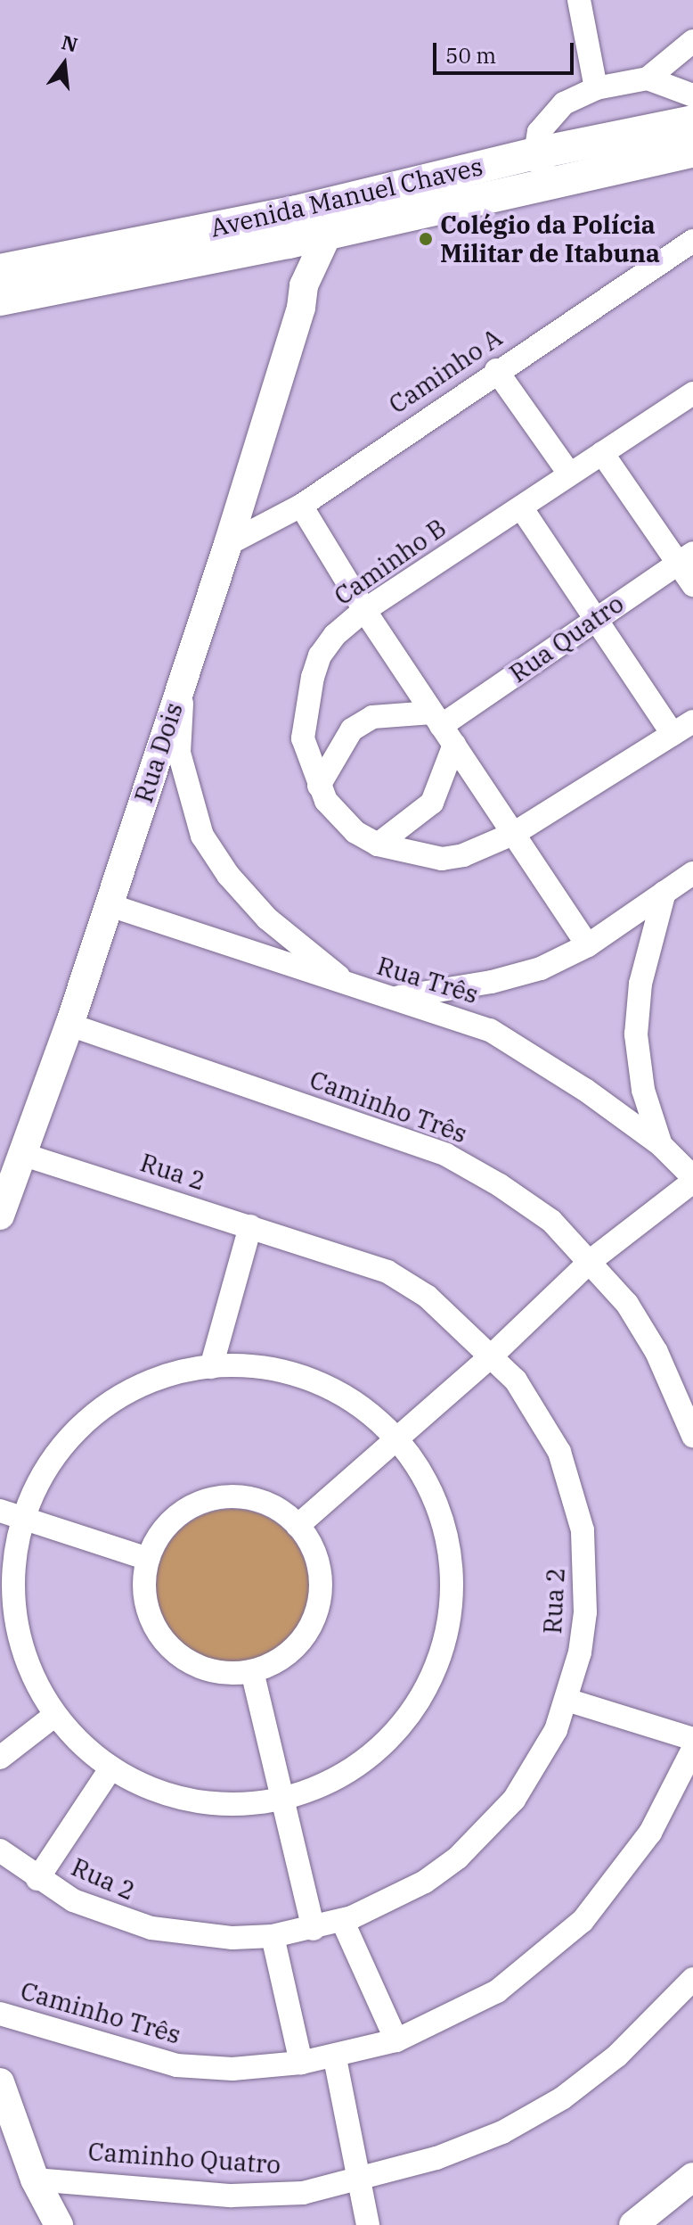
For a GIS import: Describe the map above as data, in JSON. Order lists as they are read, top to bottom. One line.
{"streets":{"main road":["Avenida Manuel Chaves"],"street":["Caminho A","Caminho B","Rua Quatro","Rua Dois","Rua Três","Caminho Três","Rua 2","Caminho Quatro"]},"crossings":[["Avenida Manuel Chaves","Rua Dois"],["Caminho A","Rua Dois"],["Caminho B","Rua Quatro"],["Rua Dois","Rua Três"],["Rua Dois","Caminho Três"],["Rua Dois","Rua 2"]],"places":["Colégio da Polícia Militar de Itabuna"],"scale_bar":"50 m","north":"top"}
